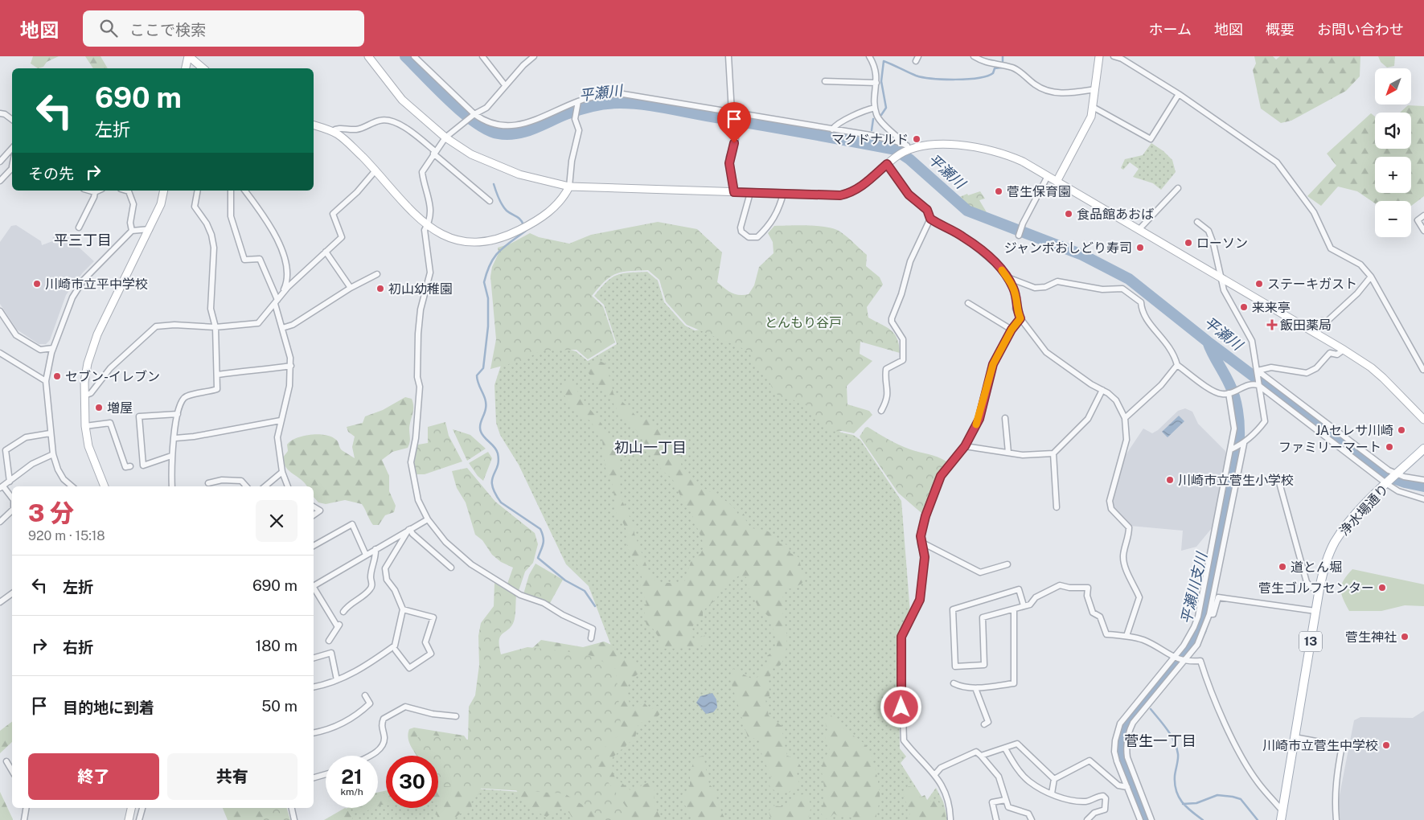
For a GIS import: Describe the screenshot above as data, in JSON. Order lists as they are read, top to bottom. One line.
{"streets":{"main road":["浄水場通り","13"]},"districts":["平三丁目","初山一丁目","菅生一丁目"],"water":["平瀬川","平瀬川支川"],"parks":["とんもり谷戸"],"places":{"other":["マクドナルド","菅生保育園","食品館あおば","ローソン","ジャンボおしどり寿司","川崎市立平中学校","ステーキガスト","初山幼稚園","来来亭","セブン-イレブン","増屋","JAセレサ川崎","ファミリーマート","川崎市立菅生小学校","道とん堀","菅生ゴルフセンター","菅生神社","川崎市立菅生中学校"],"health":["飯田薬局"]},"north":"bottom left","page":{"header":"地図","search":"ここで検索","nav":["ホーム","地図","概要","お問い合わせ"],"map_buttons":["+","−"],"turn":["690 m","左折"],"then":"その先","heading":["3 分","920 m · 15:18"],"list":[{"name":"左折","value":"690 m"},{"name":"右折","value":"180 m"},{"name":"目的地に到着","value":"50 m"}],"buttons":["終了","共有"],"speed":"21 km/h","limit":"30"}}
